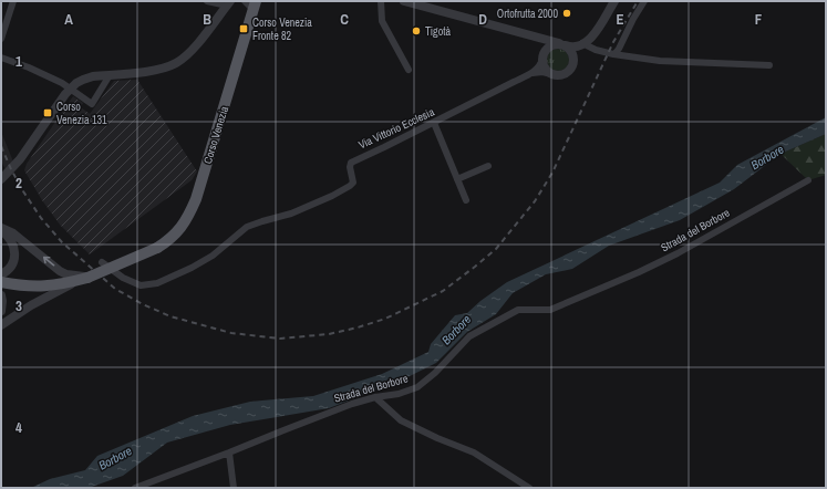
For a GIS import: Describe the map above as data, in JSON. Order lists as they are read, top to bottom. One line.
{"streets":{"main road":["Corso Venezia"],"street":["Via Vittorio Ecclesia","Strada del Borbore"]},"water":["Borbore"],"places":{"other":["Ortofrutta 2000","Tigotà"],"transit":["Corso Venezia Fronte 82","Corso Venezia 131"]},"grid":{"columns":["A","B","C","D","E","F"],"rows":["1","2","3","4"]}}
